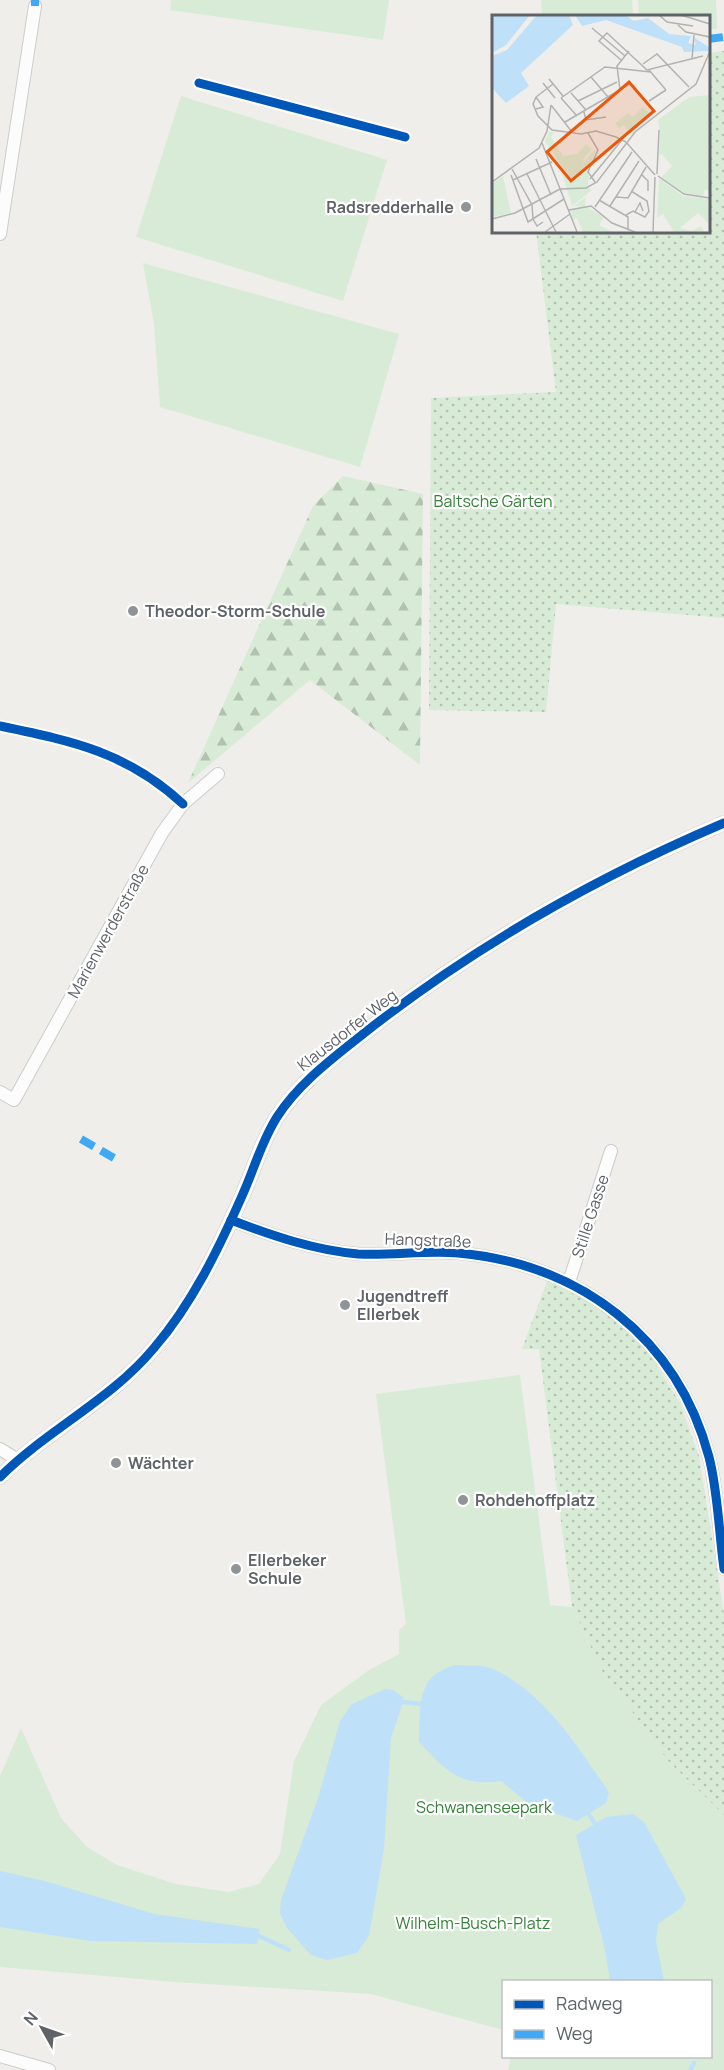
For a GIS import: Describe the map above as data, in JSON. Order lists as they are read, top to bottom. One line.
{"streets":{"street":["Marienwerderstraße","Klausdorfer Weg","Stille Gasse","Hangstraße"]},"crossings":[["Klausdorfer Weg","Hangstraße"],["Stille Gasse","Hangstraße"]],"parks":["Baltsche Gärten","Schwanenseepark","Wilhelm-Busch-Platz"],"places":["Radsredderhalle","Theodor-Storm-Schule","Jugendtreff Ellerbek","Wächter","Rohdehoffplatz","Ellerbeker Schule"],"legend":["Radweg","Weg"],"north":"top left"}
